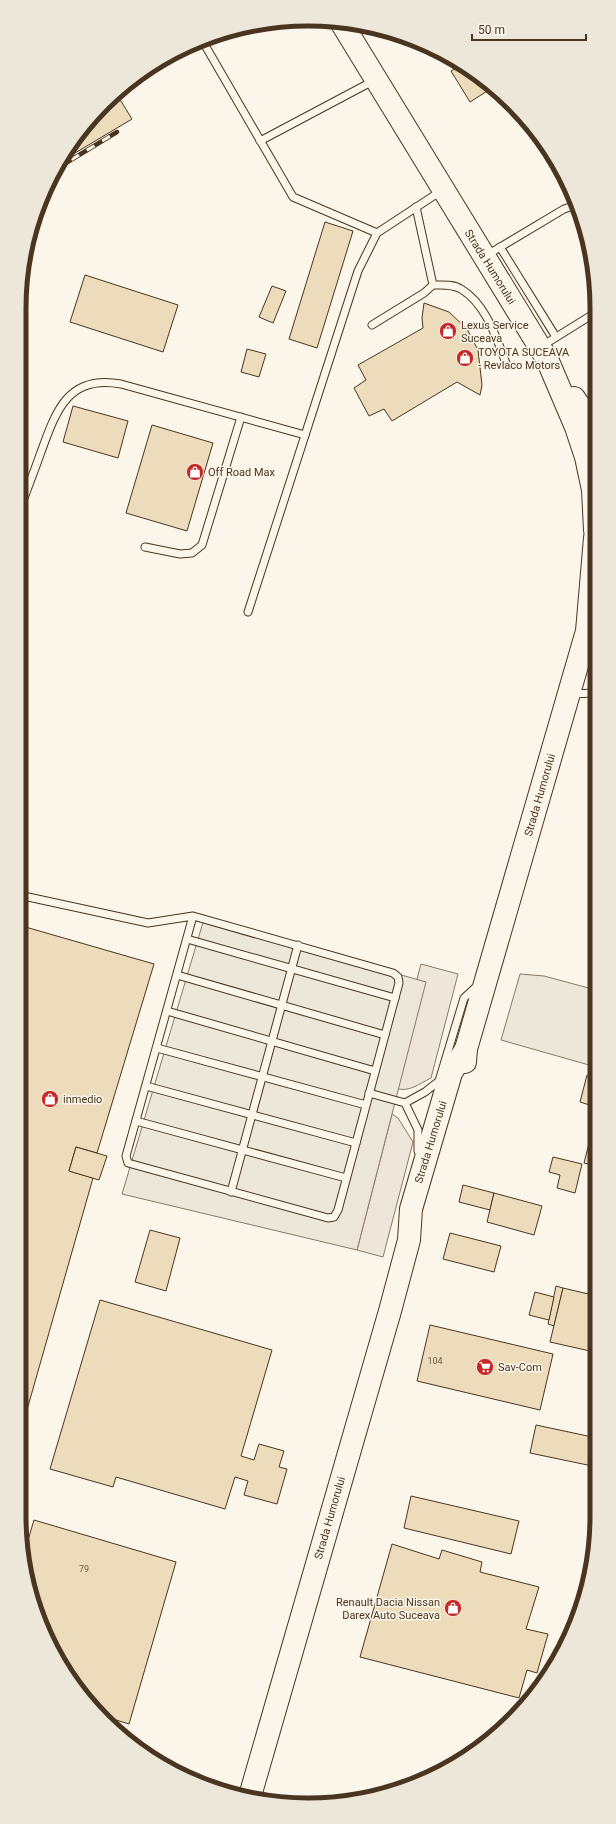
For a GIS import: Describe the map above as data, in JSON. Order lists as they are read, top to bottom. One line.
{"streets":{"main road":["Strada Humorului"]},"places":{"shop":["Lexus Service Suceava","TOYOTA SUCEAVA - Revlaco Motors","Off Road Max","inmedio","Renault Dacia Nissan Darex Auto Suceava"],"supermarket":["Sav-Com"]},"house_numbers":["104","79"],"scale_bar":"50 m"}
